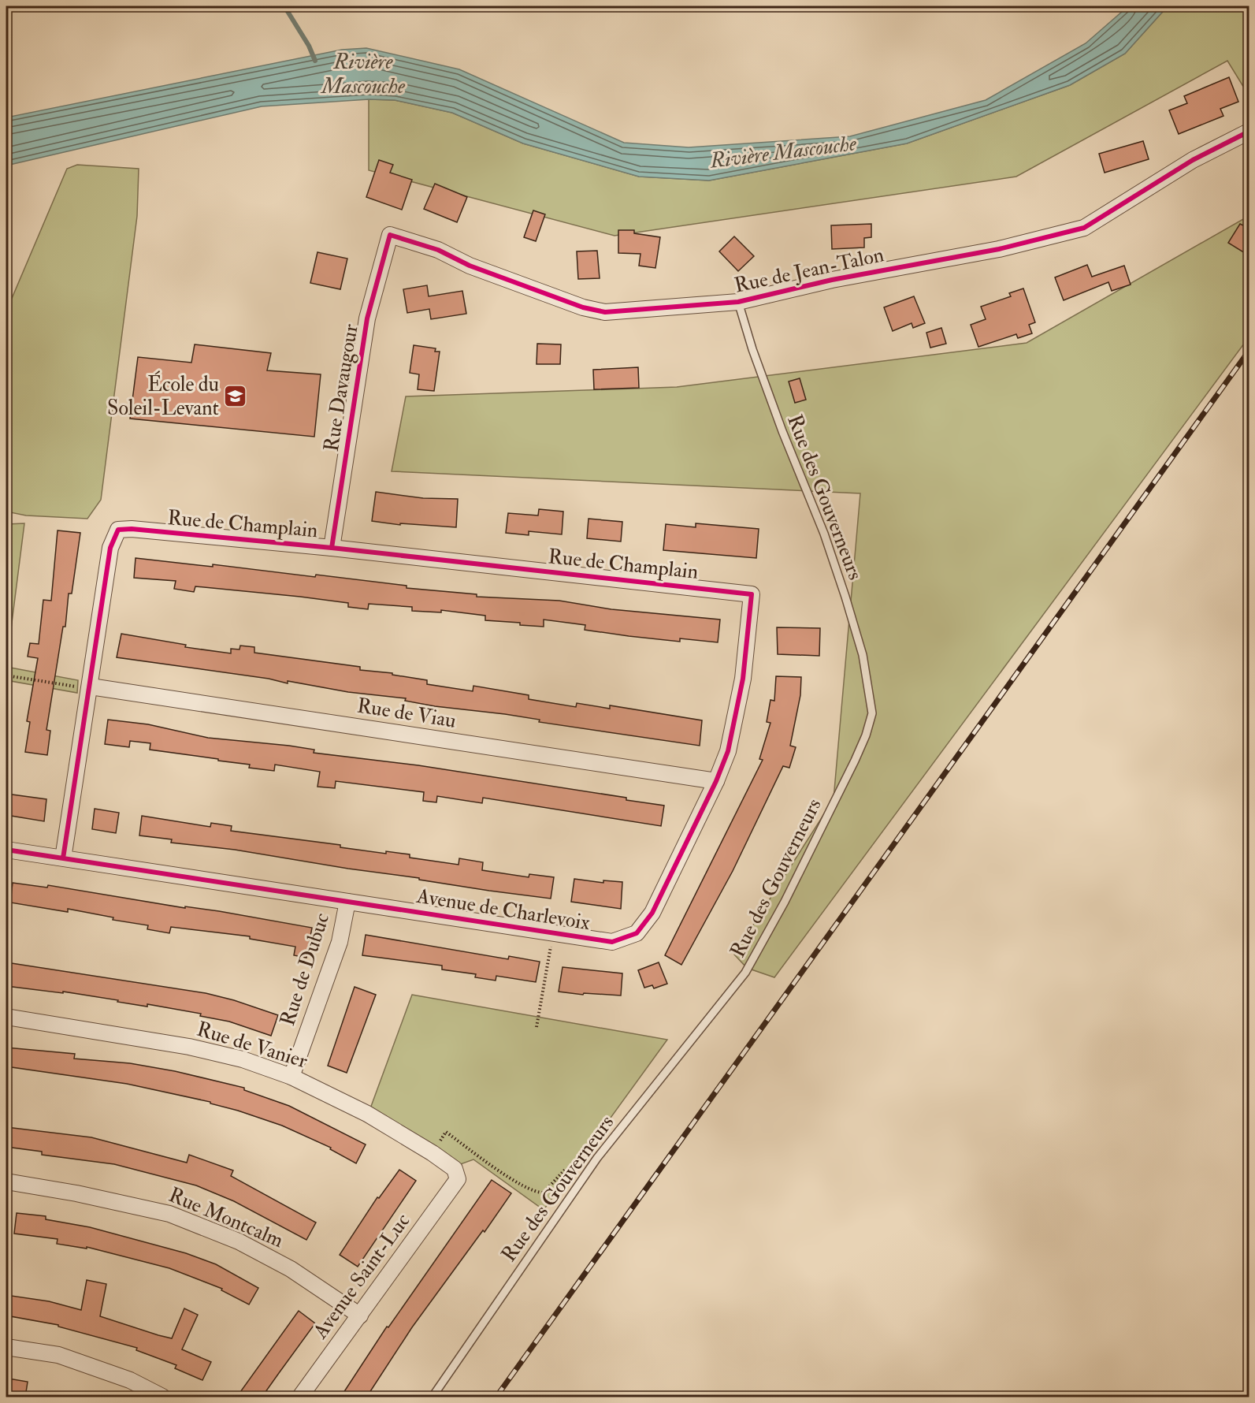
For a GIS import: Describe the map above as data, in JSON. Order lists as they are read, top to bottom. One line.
{"streets":{"street":["Rue de Jean-Talon","Rue Davaugour","Rue de Champlain","Rue de Viau","Avenue de Charlevoix","Rue de Dubuc","Rue de Vanier","Rue Montcalm","Avenue Saint-Luc"],"lane":["Rue des Gouverneurs"]},"crossings":[["Rue de Jean-Talon","Rue Davaugour"],["Rue de Jean-Talon","Rue des Gouverneurs"],["Rue Davaugour","Rue de Champlain"],["Rue de Champlain","Rue de Viau"],["Rue de Champlain","Avenue de Charlevoix"],["Rue de Viau","Avenue de Charlevoix"],["Avenue de Charlevoix","Rue de Dubuc"],["Rue de Dubuc","Rue de Vanier"],["Rue de Vanier","Avenue Saint-Luc"],["Rue Montcalm","Avenue Saint-Luc"]],"water":["Rivière Mascouche"],"places":{"school or university":["École du Soleil-Levant"]}}
